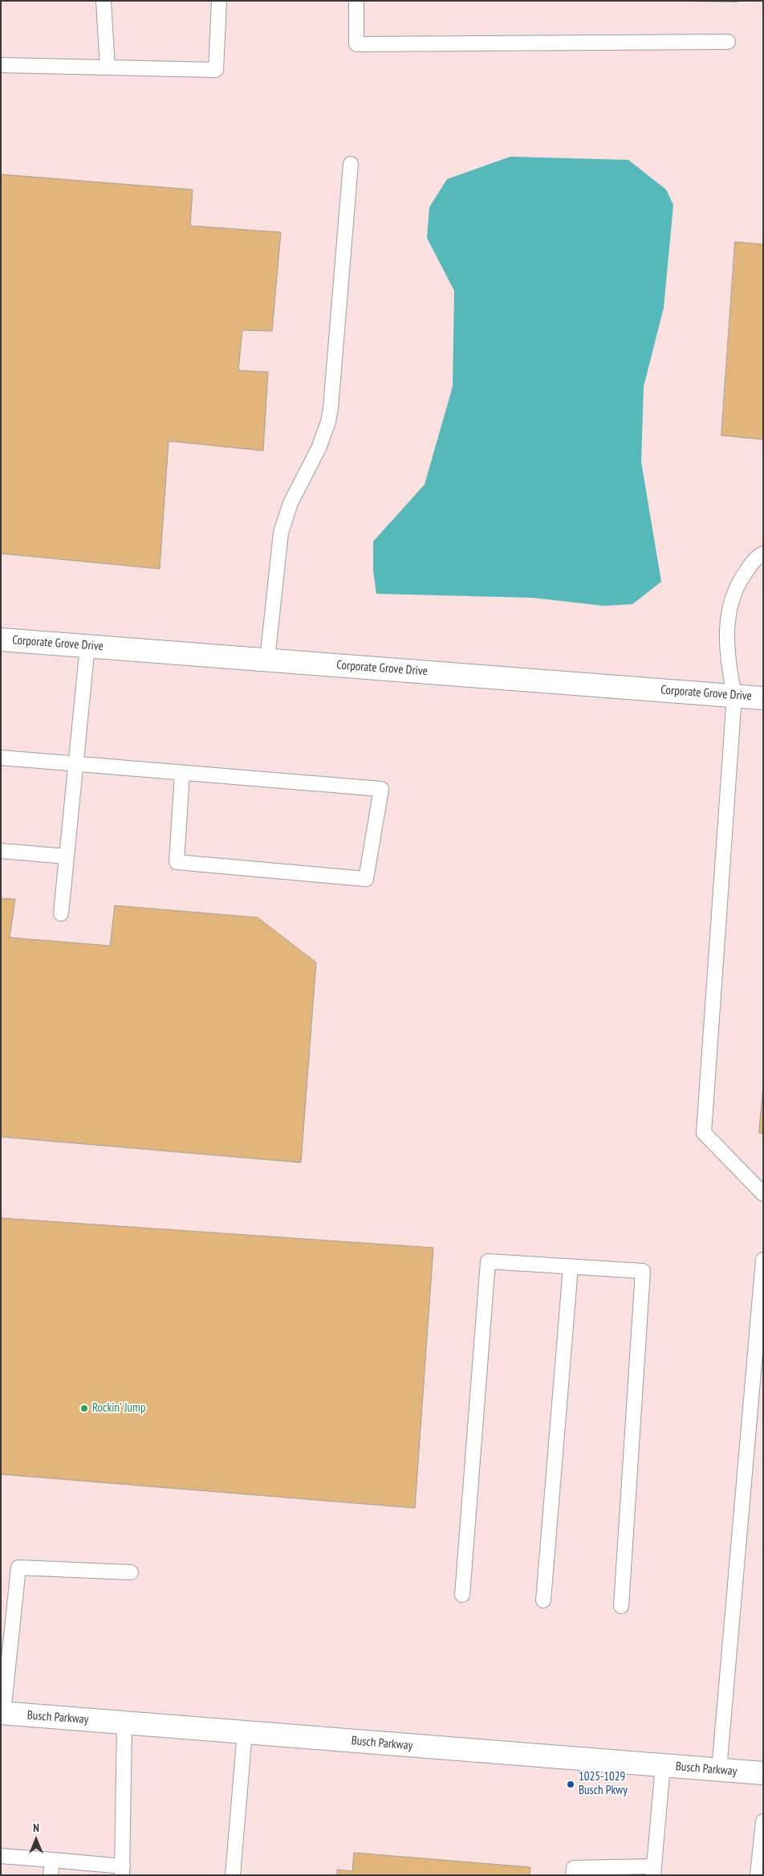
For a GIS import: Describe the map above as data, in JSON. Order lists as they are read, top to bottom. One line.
{"streets":{"street":["Corporate Grove Drive","Busch Parkway"]},"places":["Rockin' Jump","1025-1029 Busch Pkwy"],"north":"top"}
